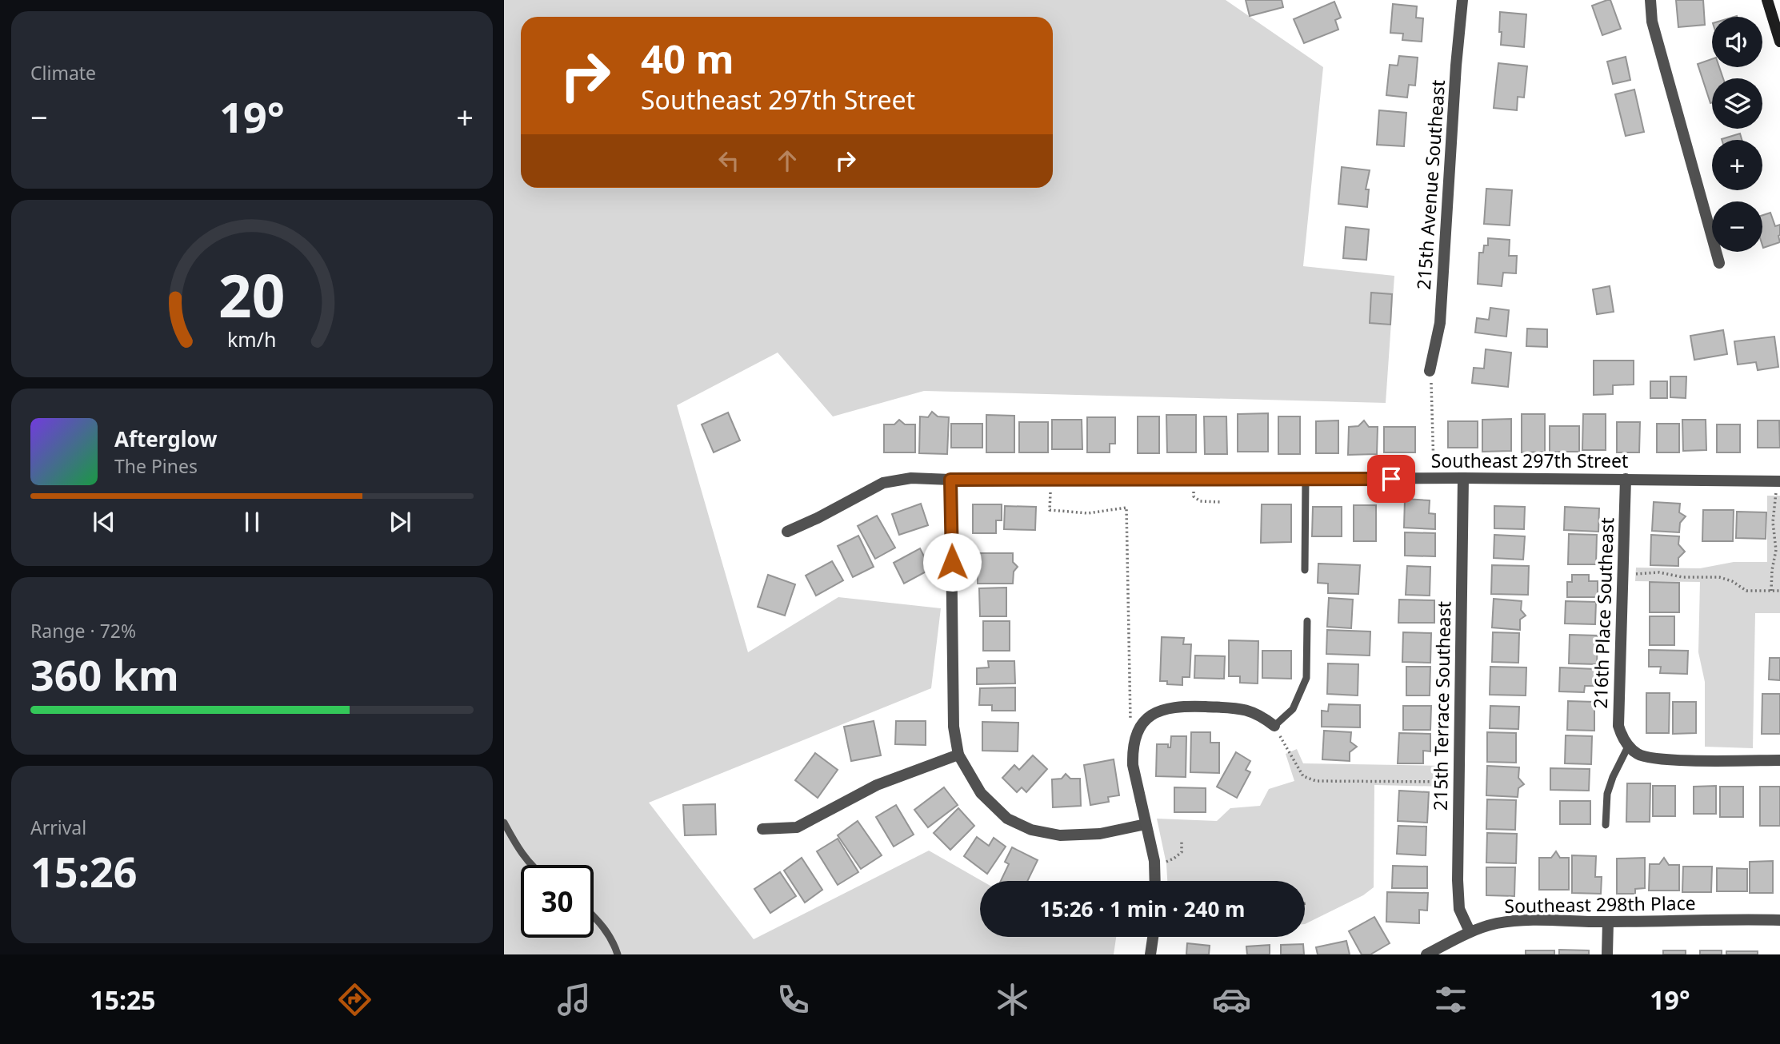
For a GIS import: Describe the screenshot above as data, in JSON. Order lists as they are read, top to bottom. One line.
{"streets":{"street":["215th Avenue Southeast","Southeast 297th Street","216th Place Southeast","215th Terrace Southeast","Southeast 298th Place"]},"crossings":[["Southeast 297th Street","216th Place Southeast"],["Southeast 297th Street","215th Terrace Southeast"],["215th Terrace Southeast","Southeast 298th Place"]],"page":{"tile":["Climate",["Range · 72%","360 km"],["Arrival","15:26"]],"map_buttons":["+","−"],"turn":["40 m","Southeast 297th Street"],"heat":["−","19°","+"],"song":["Afterglow","The Pines"],"limit":"30","trip":"15:26 · 1 min · 240 m","tabs":["15:25","19°"],"gauge":["20","km/h"]}}
